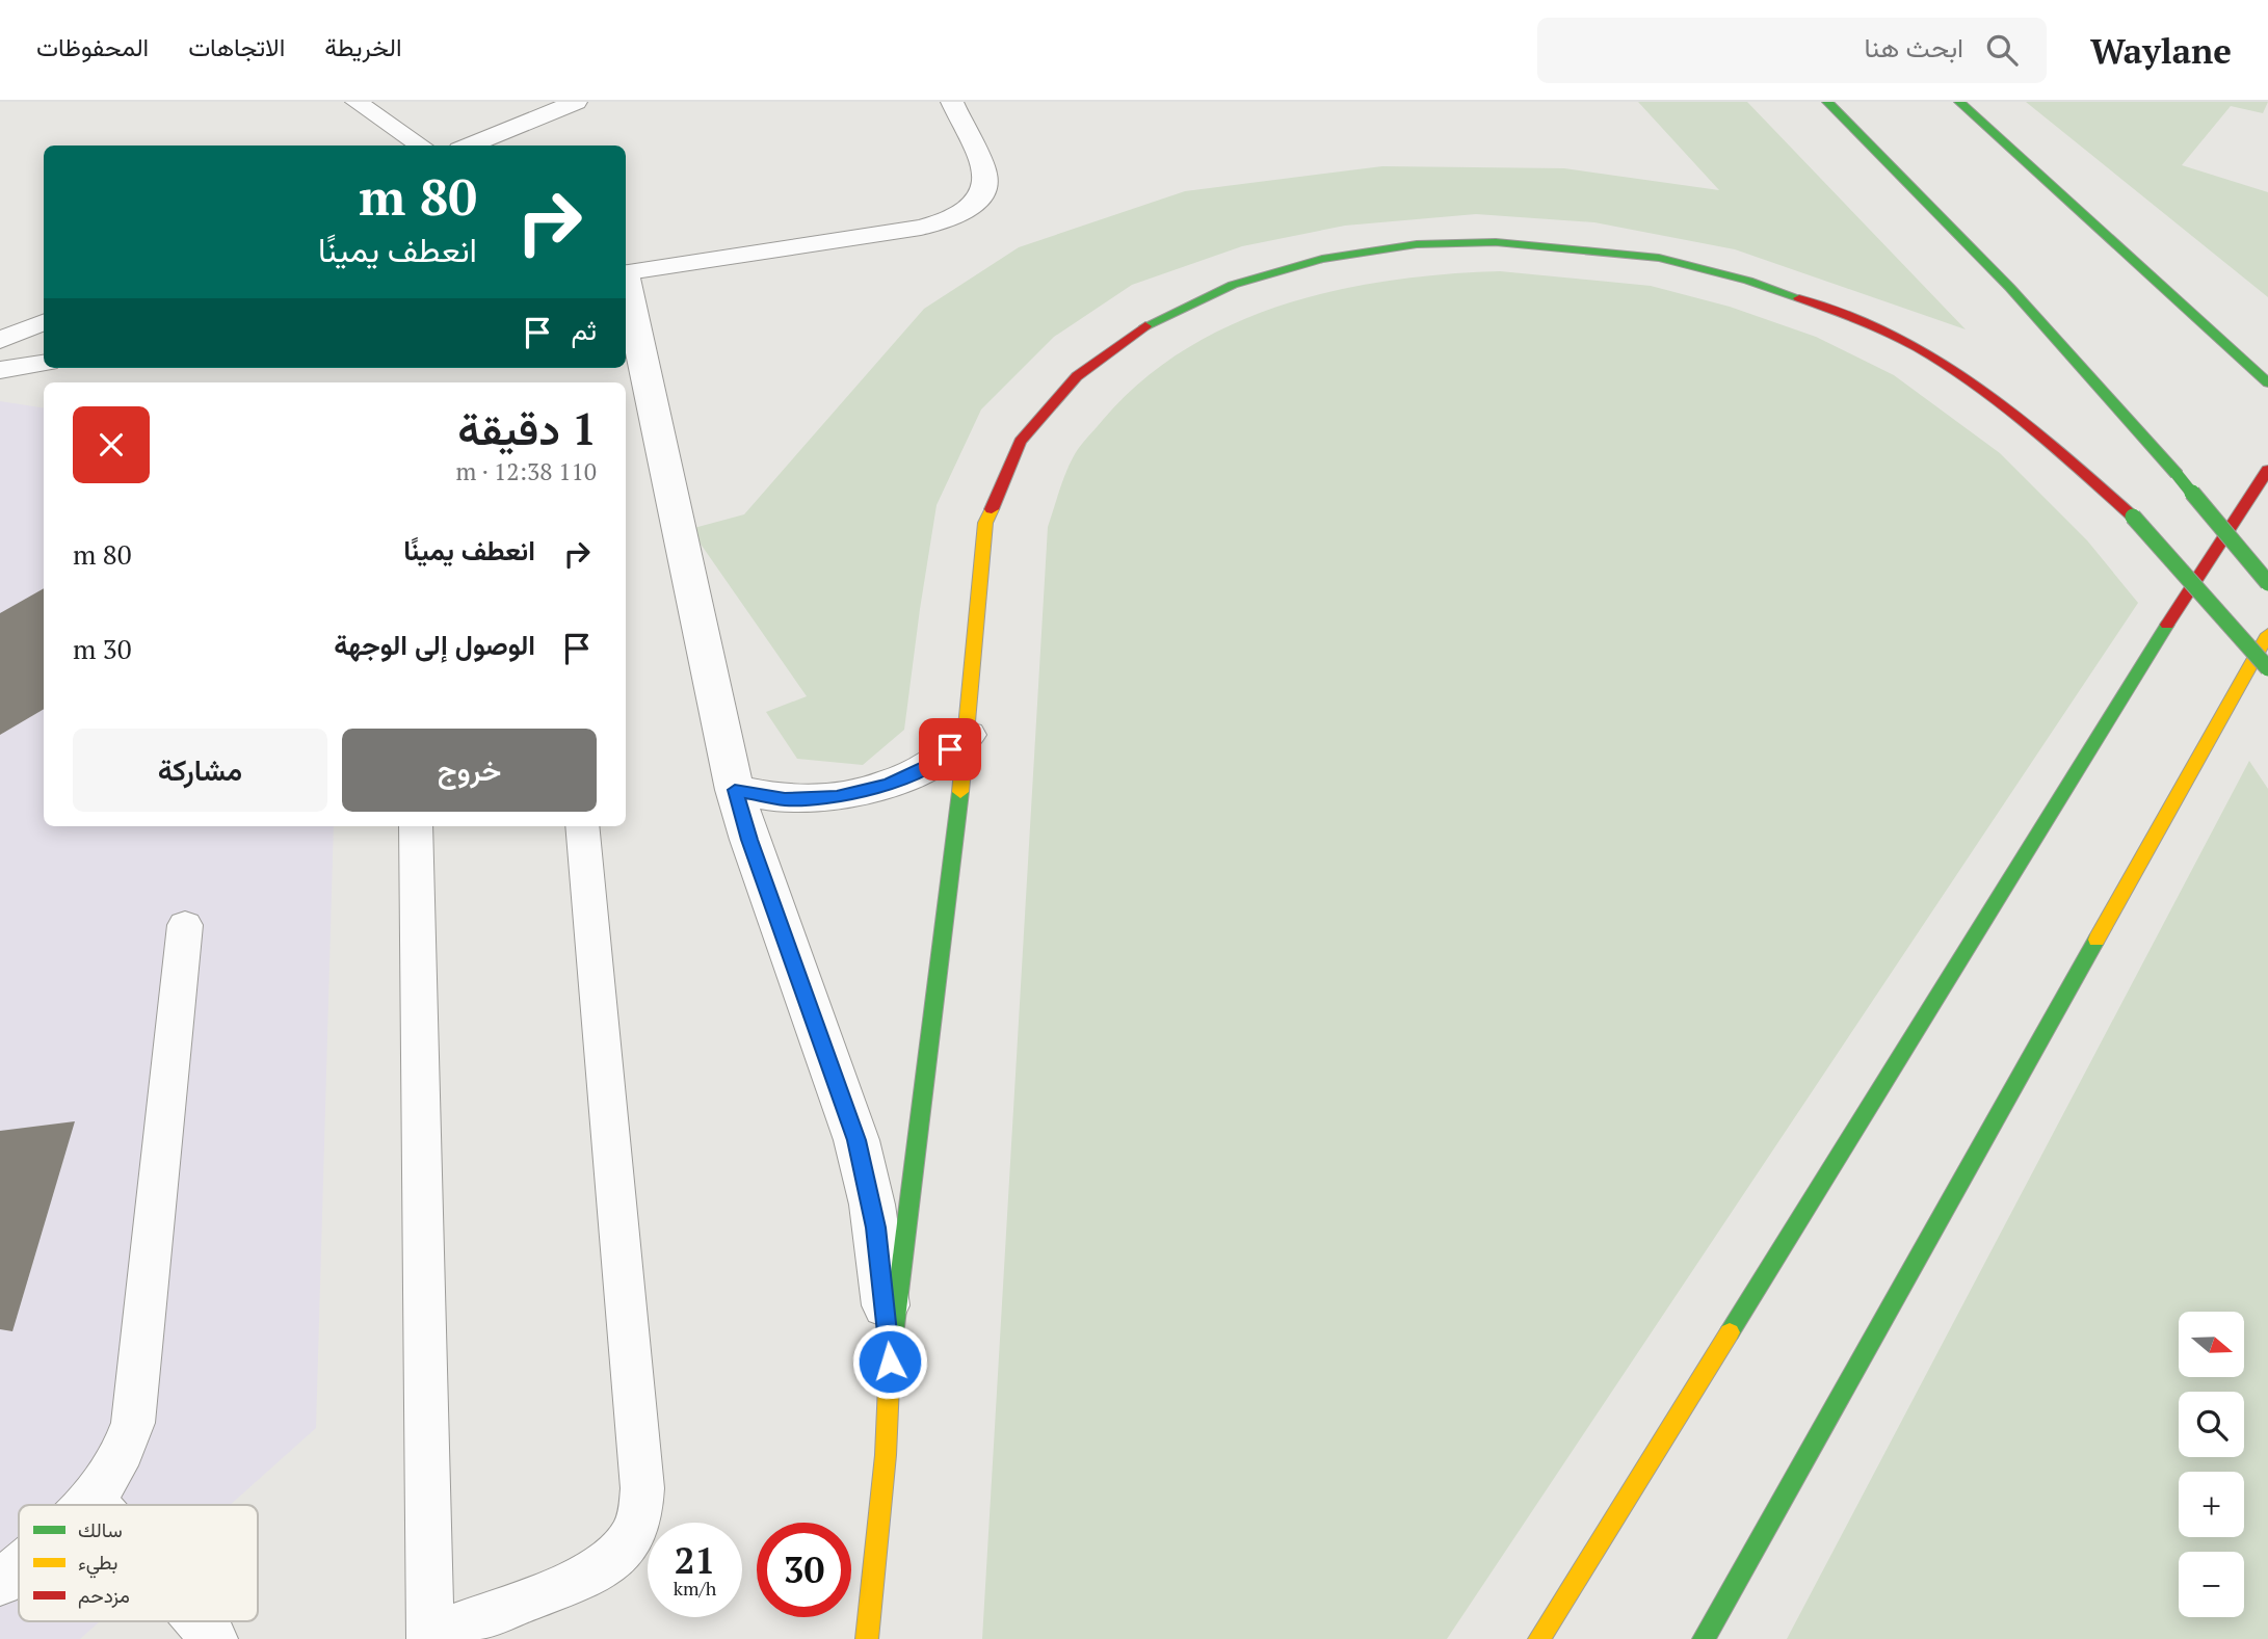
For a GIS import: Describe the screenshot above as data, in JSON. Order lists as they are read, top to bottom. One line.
{"legend":["سالك","بطيء","مزدحم"],"north":"right","page":{"header":"Waylane","search":"ابحث هنا","nav":["الخريطة","الاتجاهات","المحفوظات"],"turn":["80 m","انعطف يمينًا"],"then":"ثم","heading":["1 دقيقة","110 m · 12:38"],"list":[{"name":"انعطف يمينًا","value":"80 m"},{"name":"الوصول إلى الوجهة","value":"30 m"}],"buttons":["خروج","مشاركة"],"map_buttons":["+","−"],"speed":"21 km/h","limit":"30"}}
